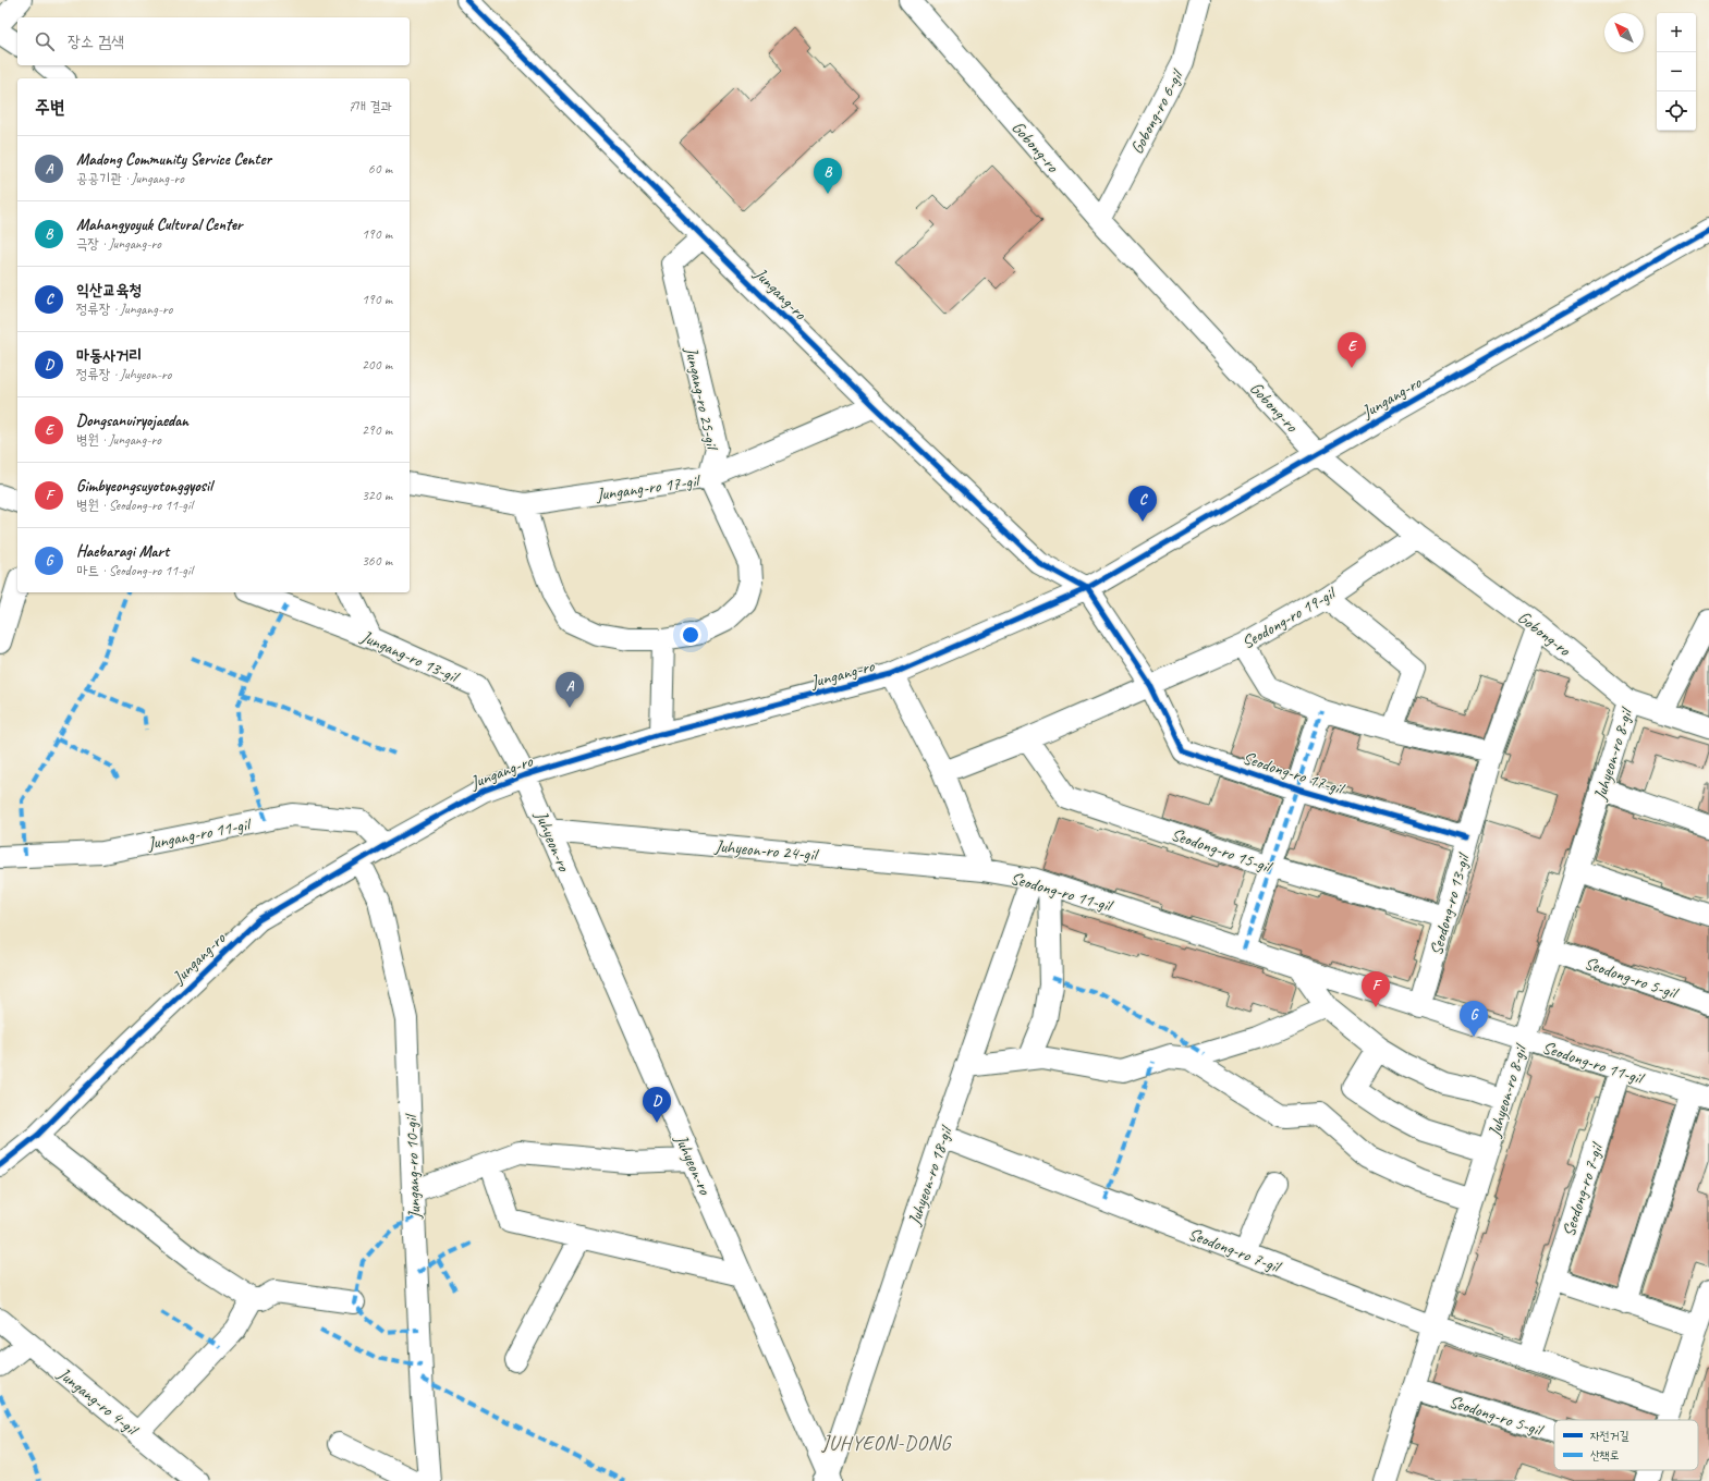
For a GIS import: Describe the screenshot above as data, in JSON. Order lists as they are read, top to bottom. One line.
{"streets":{"street":["Gobong-ro 6-gil","Gobong-ro","Jungang-ro","Jungang-ro 25-gil","Jungang-ro 17-gil","Seodong-ro 19-gil","Jungang-ro 13-gil","Juhyeon-ro 8-gil","Seodong-ro 17-gil","Jungang-ro 11-gil","Juhyeon-ro","Juhyeon-ro 24-gil","Seodong-ro 15-gil","Seodong-ro 11-gil","Seodong-ro 13-gil","Seodong-ro 5-gil","Jungang-ro 10-gil","Juhyeon-ro 18-gil","Seodong-ro 7-gil","Jungang-ro 4-gil"]},"crossings":[["Gobong-ro 6-gil","Gobong-ro"],["Gobong-ro","Jungang-ro"],["Gobong-ro","Seodong-ro 19-gil"],["Gobong-ro","Juhyeon-ro 8-gil"],["Gobong-ro","Seodong-ro 13-gil"],["Jungang-ro","Jungang-ro 25-gil"],["Jungang-ro","Jungang-ro 17-gil"],["Jungang-ro","Jungang-ro 13-gil"],["Jungang-ro","Jungang-ro 11-gil"],["Jungang-ro","Juhyeon-ro"],["Jungang-ro","Jungang-ro 10-gil"],["Jungang-ro 25-gil","Jungang-ro 17-gil"],["Seodong-ro 19-gil","Seodong-ro 17-gil"],["Seodong-ro 19-gil","Seodong-ro 15-gil"],["Jungang-ro 13-gil","Juhyeon-ro"],["Juhyeon-ro 8-gil","Seodong-ro 11-gil"],["Juhyeon-ro 8-gil","Seodong-ro 5-gil"],["Juhyeon-ro 8-gil","Seodong-ro 7-gil"],["Seodong-ro 17-gil","Seodong-ro 13-gil"],["Juhyeon-ro","Juhyeon-ro 24-gil"],["Juhyeon-ro","Juhyeon-ro 18-gil"],["Juhyeon-ro 24-gil","Seodong-ro 11-gil"],["Seodong-ro 15-gil","Seodong-ro 13-gil"],["Seodong-ro 11-gil","Seodong-ro 13-gil"],["Seodong-ro 11-gil","Juhyeon-ro 18-gil"],["Seodong-ro 11-gil","Seodong-ro 7-gil"],["Seodong-ro 5-gil","Seodong-ro 7-gil"],["Juhyeon-ro 18-gil","Seodong-ro 7-gil"]],"districts":["JUHYEON-DONG"],"legend":["자전거길","산책로"],"north":"top left","page":{"map_buttons":["+","−"],"search":"장소 검색","heading":["주변","7개 결과"],"list":[{"mark":"A","name":"Madong Community Service Center","note":"공공기관 · Jungang-ro","value":"60 m"},{"mark":"B","name":"Mahangyoyuk Cultural Center","note":"극장 · Jungang-ro","value":"190 m"},{"mark":"C","name":"익산교육청","note":"정류장 · Jungang-ro","value":"190 m"},{"mark":"D","name":"마동사거리","note":"정류장 · Juhyeon-ro","value":"200 m"},{"mark":"E","name":"Dongsanuiryojaedan","note":"병원 · Jungang-ro","value":"290 m"},{"mark":"F","name":"Gimbyeongsuyotonggyosil","note":"병원 · Seodong-ro 11-gil","value":"320 m"},{"mark":"G","name":"Haebaragi Mart","note":"마트 · Seodong-ro 11-gil","value":"360 m"}],"pins":["B","E","C","A","F","G","D"]}}
